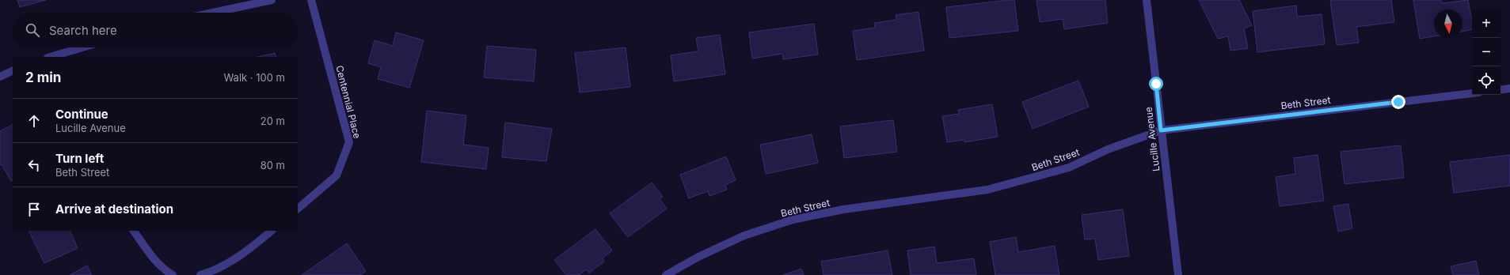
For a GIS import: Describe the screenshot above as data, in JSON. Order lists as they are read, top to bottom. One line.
{"streets":{"street":["Centennial Place","Beth Street","Lucille Avenue"]},"crossings":[["Beth Street","Lucille Avenue"]],"north":"bottom","page":{"map_buttons":["+","−"],"search":"Search here","heading":["2 min","Walk · 100 m"],"list":[["Continue","Lucille Avenue","20 m"],["Turn left","Beth Street","80 m"],"Arrive at destination"]}}
